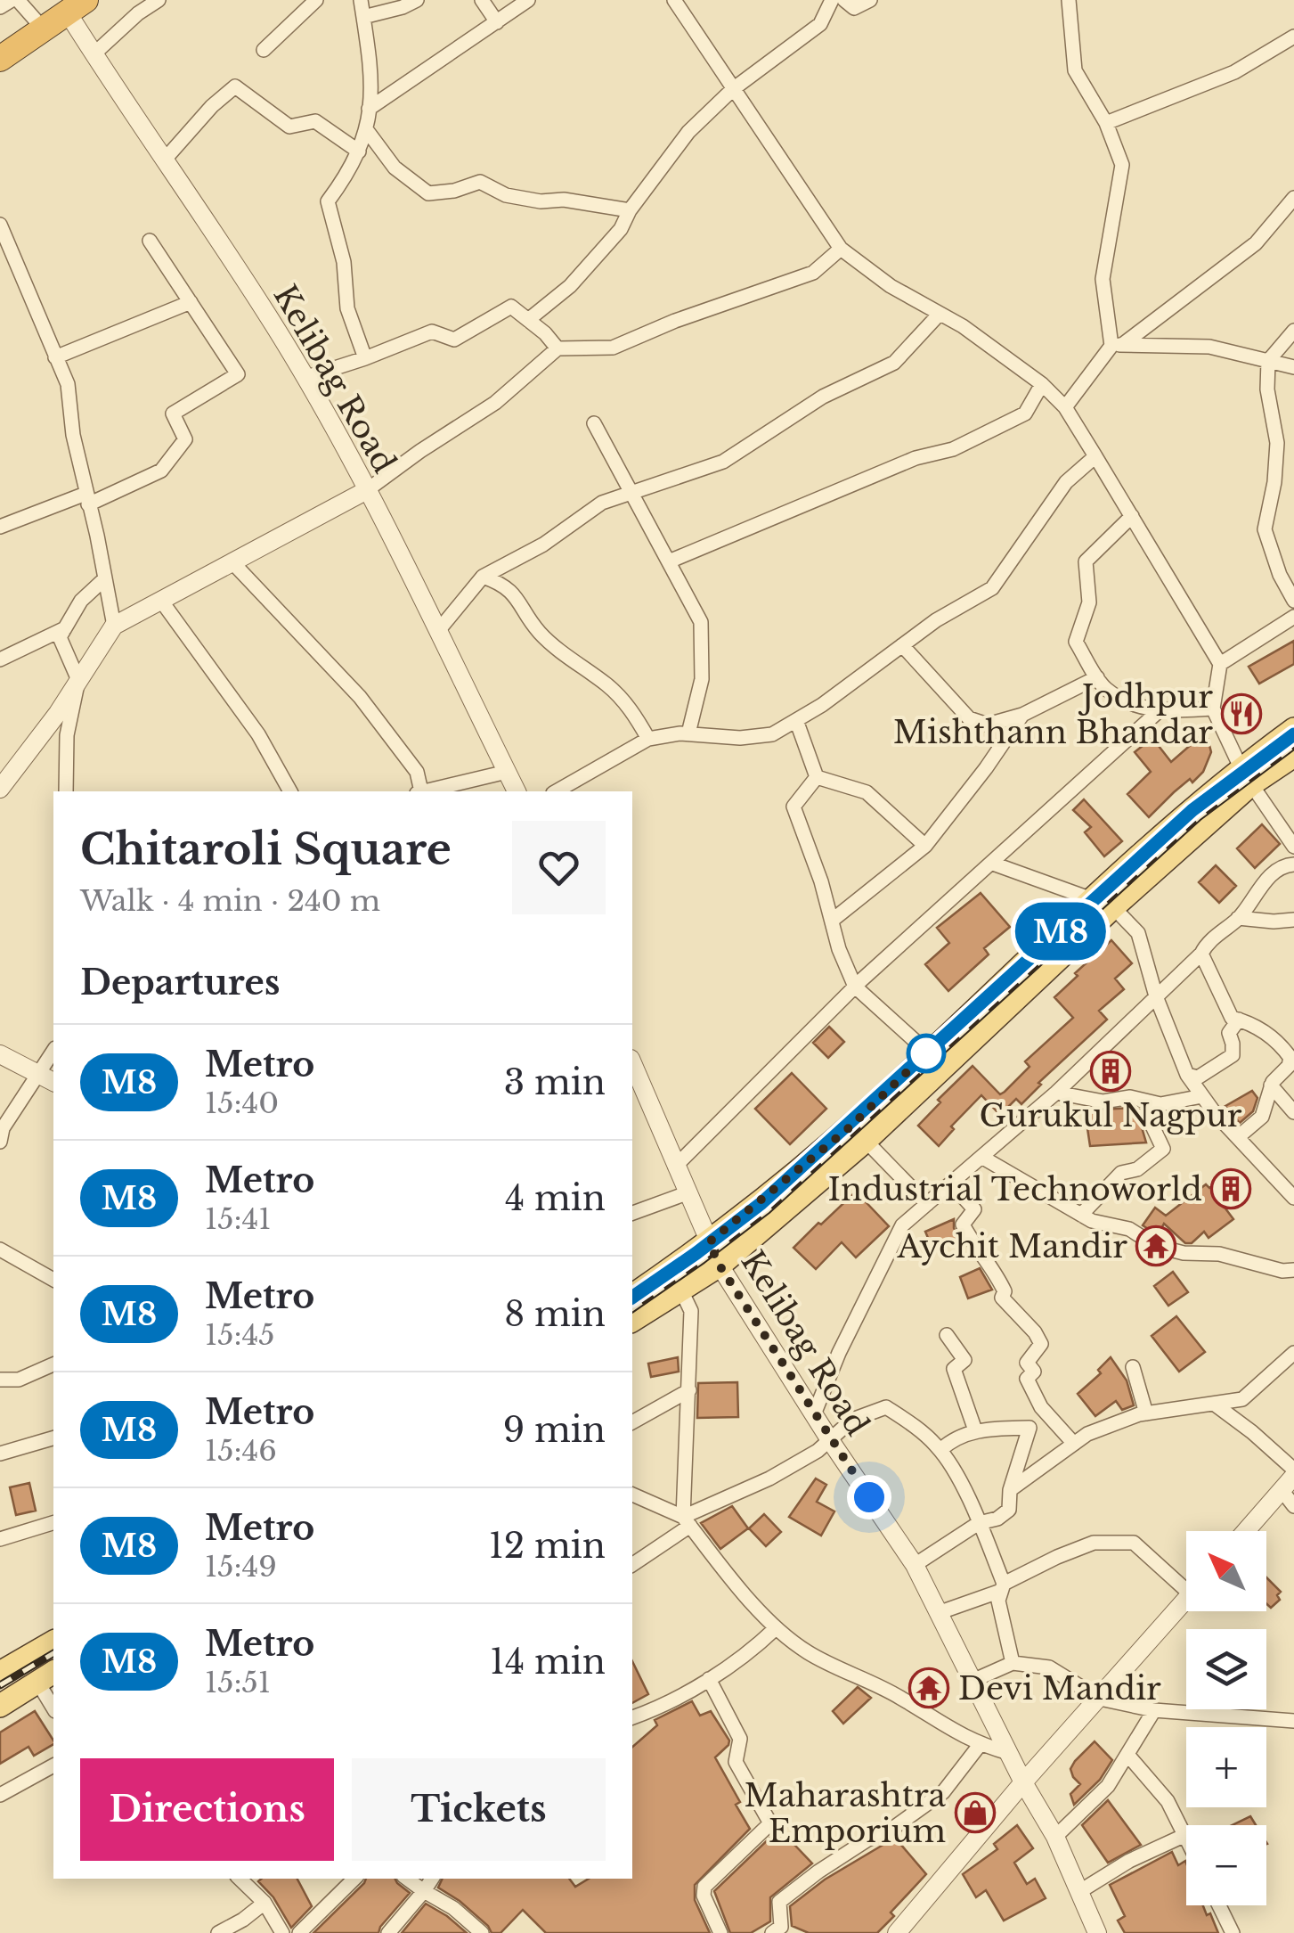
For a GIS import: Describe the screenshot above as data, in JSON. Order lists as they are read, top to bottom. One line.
{"streets":{"street":["Kelibag Road"]},"places":{"restaurant":["Jodhpur Mishthann Bhandar"],"building":["Gurukul Nagpur","Industrial Technoworld"],"temple":["Aychit Mandir","Devi Mandir"],"shop":["Maharashtra Emporium"]},"lines":["metro line M8"],"north":"top left","page":{"on_map":"M8","heading":[["Chitaroli Square","Walk · 4 min · 240 m"],"Departures"],"list":[{"mark":"M8","name":"Metro","note":"15:40","value":"3 min"},{"mark":"M8","name":"Metro","note":"15:41","value":"4 min"},{"mark":"M8","name":"Metro","note":"15:45","value":"8 min"},{"mark":"M8","name":"Metro","note":"15:46","value":"9 min"},{"mark":"M8","name":"Metro","note":"15:49","value":"12 min"},{"mark":"M8","name":"Metro","note":"15:51","value":"14 min"}],"map_buttons":["+","−"],"buttons":["Directions","Tickets"]}}
